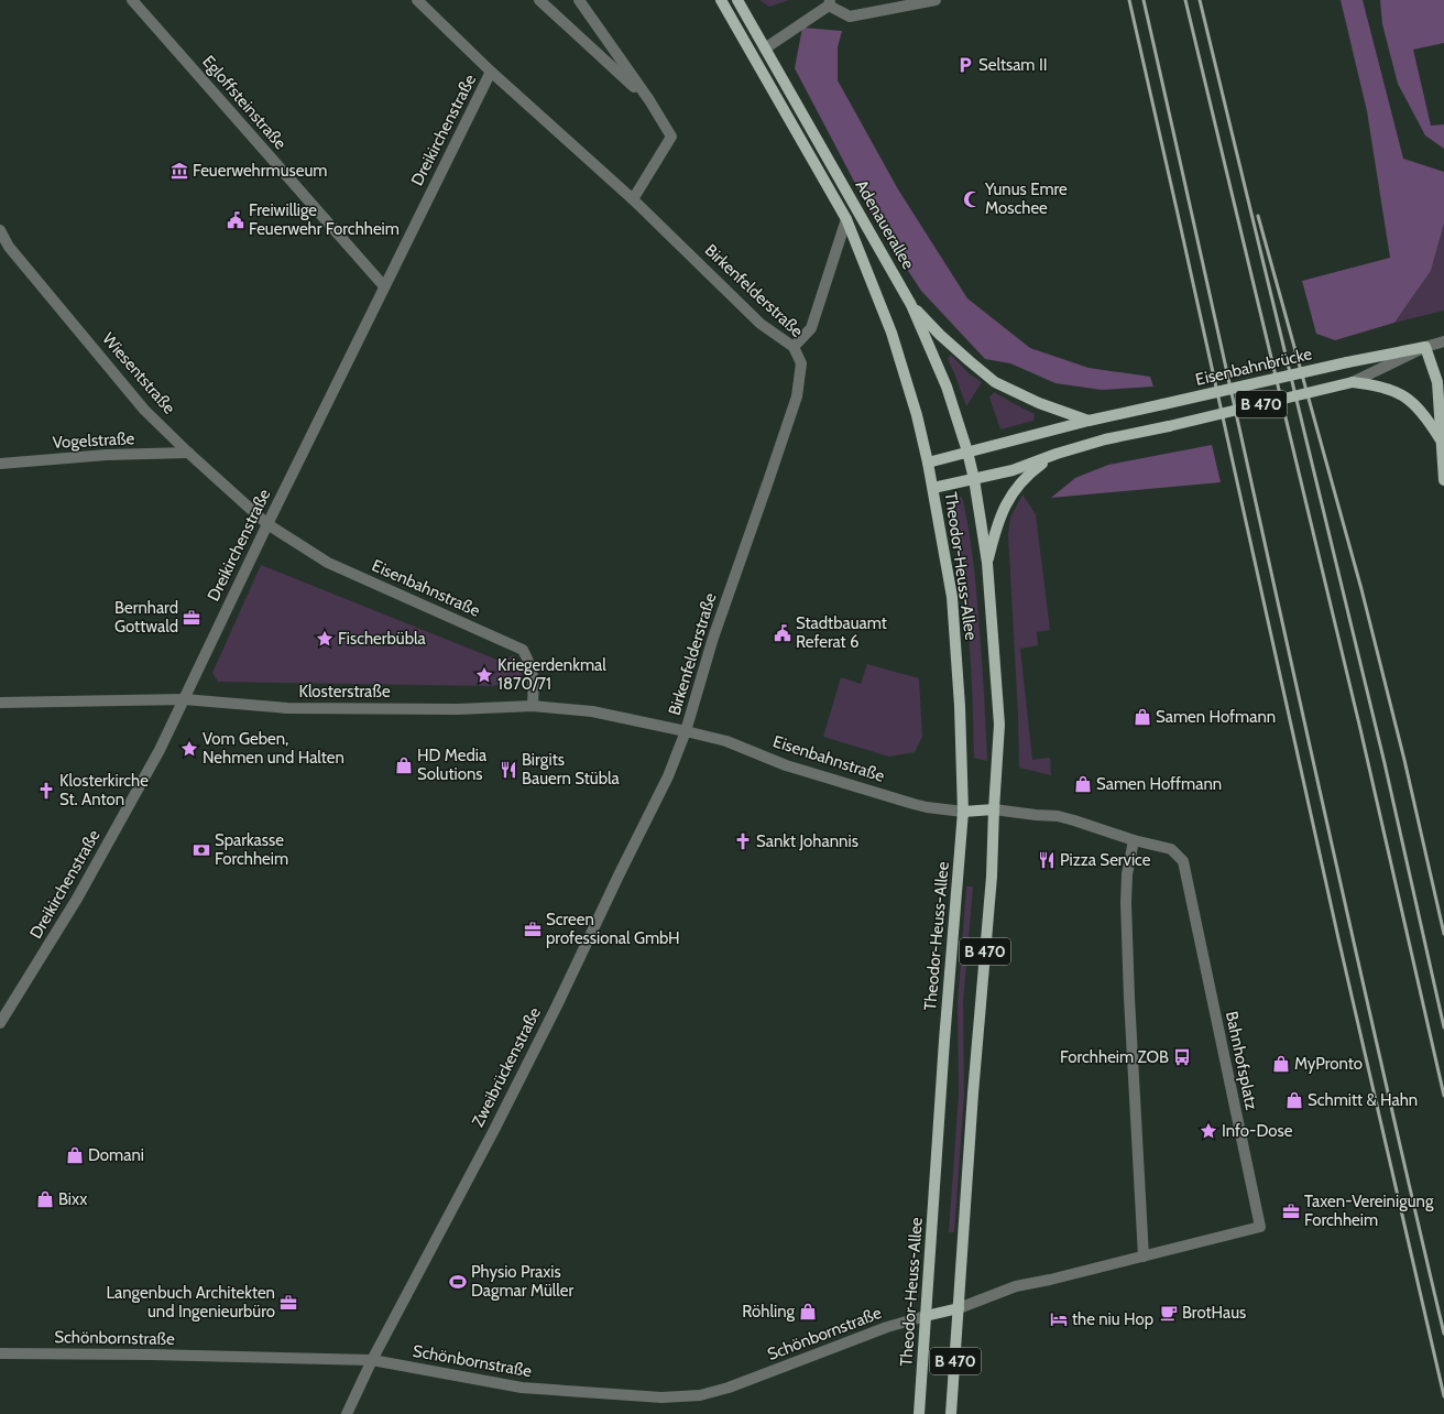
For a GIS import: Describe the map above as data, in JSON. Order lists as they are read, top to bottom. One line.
{"streets":{"main road":["Adenauerallee","Eisenbahnbrücke","B 470","Theodor-Heuss-Allee"],"street":["Egloffsteinstraße","Dreikirchenstraße","Birkenfelderstraße","Wiesentstraße","Vogelstraße","Eisenbahnstraße","Klosterstraße","Bahnhofsplatz","Zweibrückenstraße","Schönbornstraße"]},"crossings":[["Egloffsteinstraße","Dreikirchenstraße"],["Dreikirchenstraße","Birkenfelderstraße"],["Dreikirchenstraße","Wiesentstraße"],["Dreikirchenstraße","Eisenbahnstraße"],["Dreikirchenstraße","Klosterstraße"],["Adenauerallee","B 470"],["Adenauerallee","Theodor-Heuss-Allee"],["Birkenfelderstraße","Eisenbahnstraße"],["Birkenfelderstraße","Klosterstraße"],["Birkenfelderstraße","Zweibrückenstraße"],["Eisenbahnbrücke","B 470"],["Wiesentstraße","Vogelstraße"],["Wiesentstraße","Eisenbahnstraße"],["B 470","Theodor-Heuss-Allee"],["Theodor-Heuss-Allee","Eisenbahnstraße"],["Theodor-Heuss-Allee","Bahnhofsplatz"],["Theodor-Heuss-Allee","Schönbornstraße"],["Eisenbahnstraße","Klosterstraße"],["Eisenbahnstraße","Zweibrückenstraße"],["Klosterstraße","Zweibrückenstraße"],["Zweibrückenstraße","Schönbornstraße"]],"places":{"parking":["Seltsam II"],"museum":["Feuerwehrmuseum"],"mosque":["Yunus Emre Moschee"],"public building":["Freiwillige Feuerwehr Forchheim","Stadtbauamt Referat 6"],"office":["Bernhard Gottwald","Screen professional GmbH","Taxen-Vereinigung Forchheim","Langenbuch Architekten und Ingenieurbüro"],"place":["Fischerbübla","Kriegerdenkmal 1870/71","Vom Geben, Nehmen und Halten","Info-Dose"],"shop":["Samen Hofmann","HD Media Solutions","Samen Hoffmann","MyPronto","Schmitt & Hahn","Domani","Bixx","Röhling"],"restaurant":["Birgits Bauern Stübla","Pizza Service"],"church":["Klosterkirche St. Anton","Sankt Johannis"],"bank":["Sparkasse Forchheim"],"bus stop":["Forchheim ZOB"],"sports":["Physio Praxis Dagmar Müller"],"cafe":["BrotHaus"],"hotel":["the niu Hop"]}}
